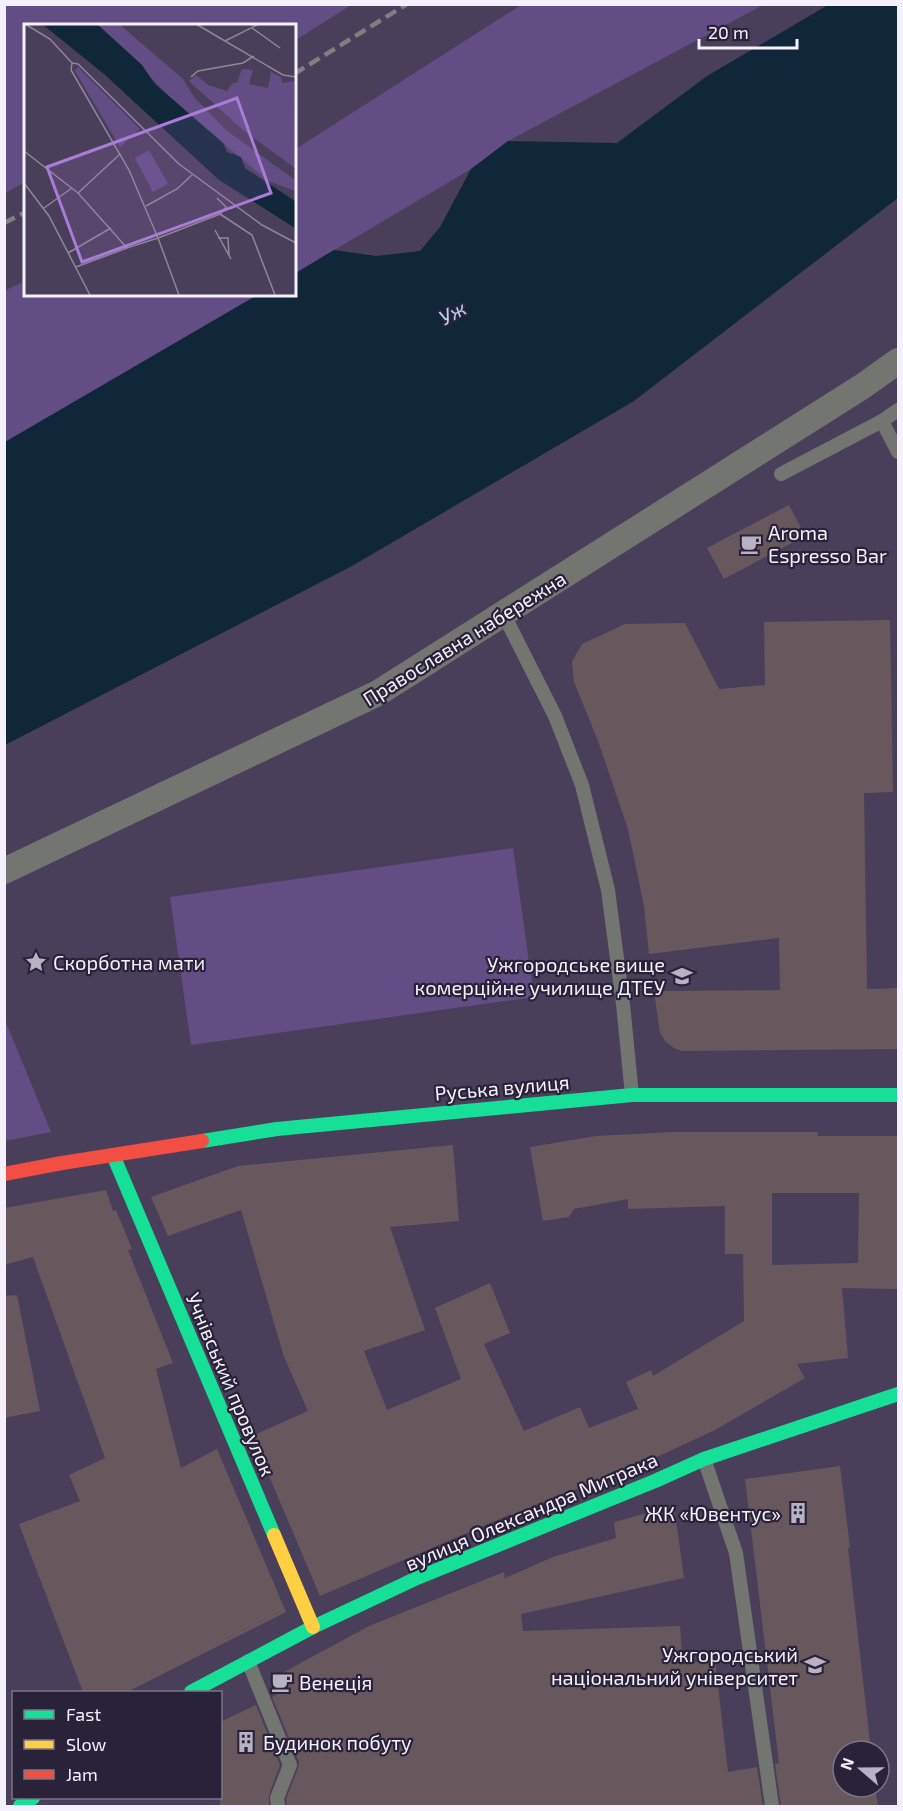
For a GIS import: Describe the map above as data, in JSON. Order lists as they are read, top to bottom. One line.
{"streets":{"street":["Православна набережна","Руська вулиця","Учнівський провулок","вулиця Олександра Митрака"]},"crossings":[["Руська вулиця","Учнівський провулок"],["Учнівський провулок","вулиця Олександра Митрака"]],"water":["Уж"],"places":{"cafe":["Aroma Espresso Bar","Венеція"],"place":["Скорботна мати"],"school or university":["Ужгородське вище комерційне училище ДТЕУ","Ужгородський національний університет"],"building":["ЖК «Ювентус»","Будинок побуту"]},"legend":["Fast","Slow","Jam"],"scale_bar":"20 m","north":"left"}
